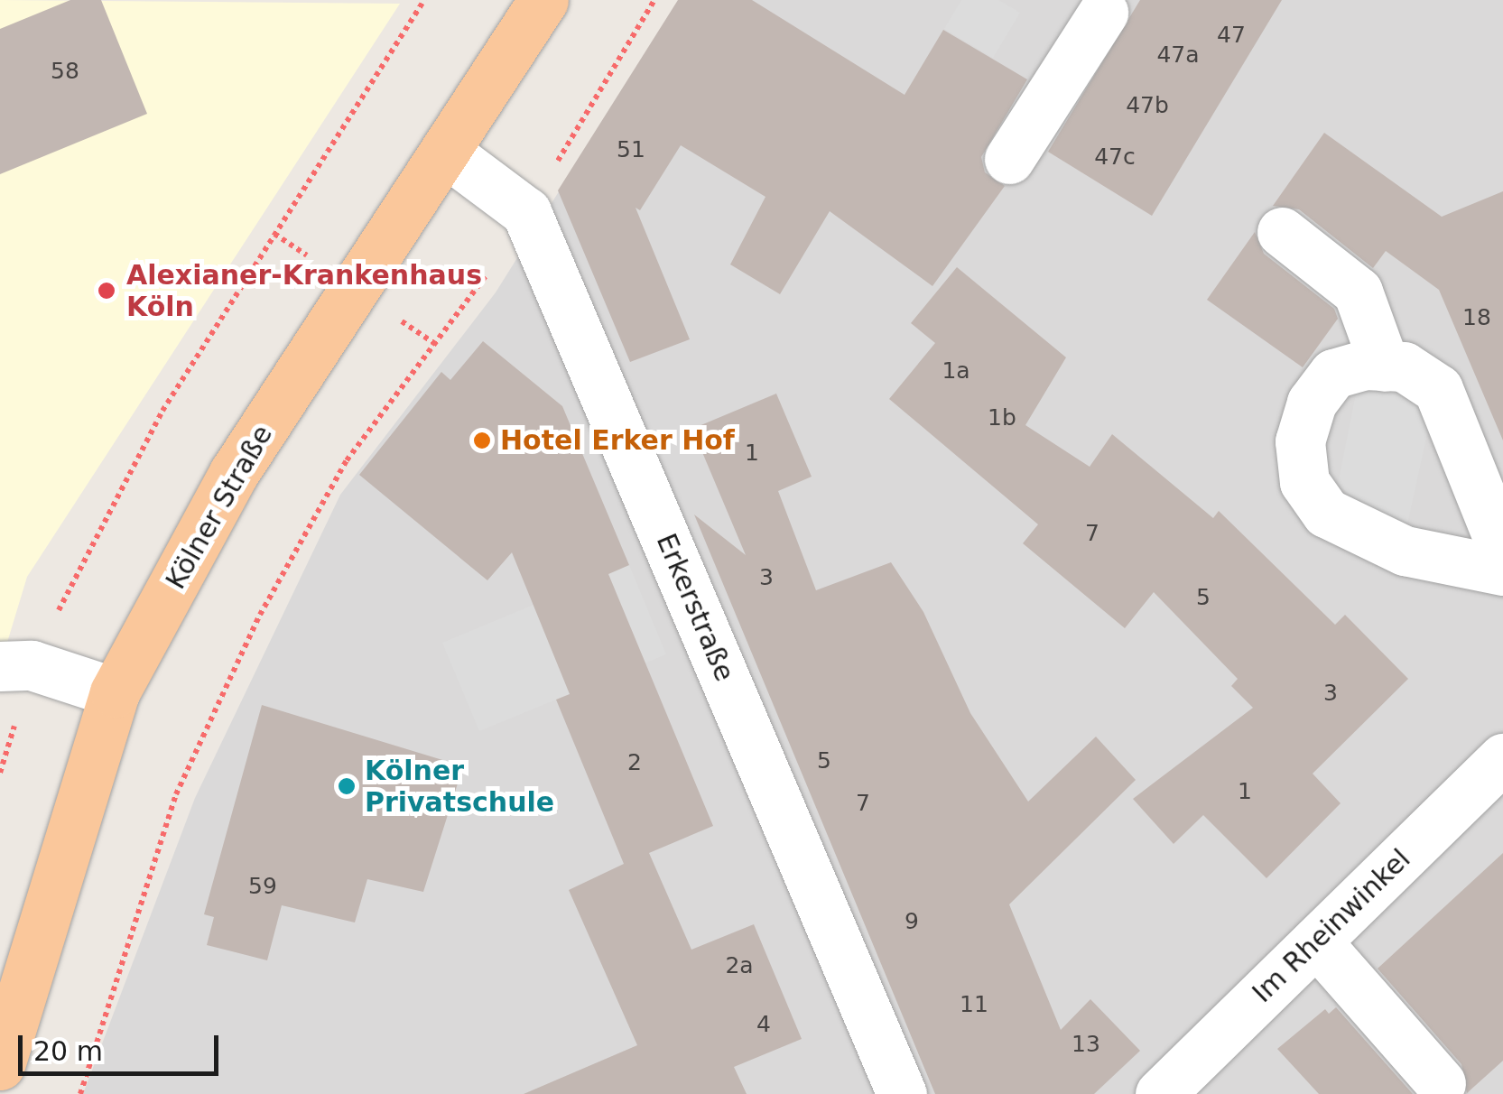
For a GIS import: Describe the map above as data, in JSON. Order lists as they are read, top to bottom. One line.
{"streets":{"main road":["Kölner Straße"],"street":["Erkerstraße","Im Rheinwinkel"]},"crossings":[["Kölner Straße","Erkerstraße"]],"places":["Alexianer-Krankenhaus Köln","Hotel Erker Hof","Kölner Privatschule"],"house_numbers":["47","47a","58","47b","51","47c","18","1a","1b","1","7","3","5","3","5","2","1","7","59","9","2a","11","4","13"],"scale_bar":"20 m"}
